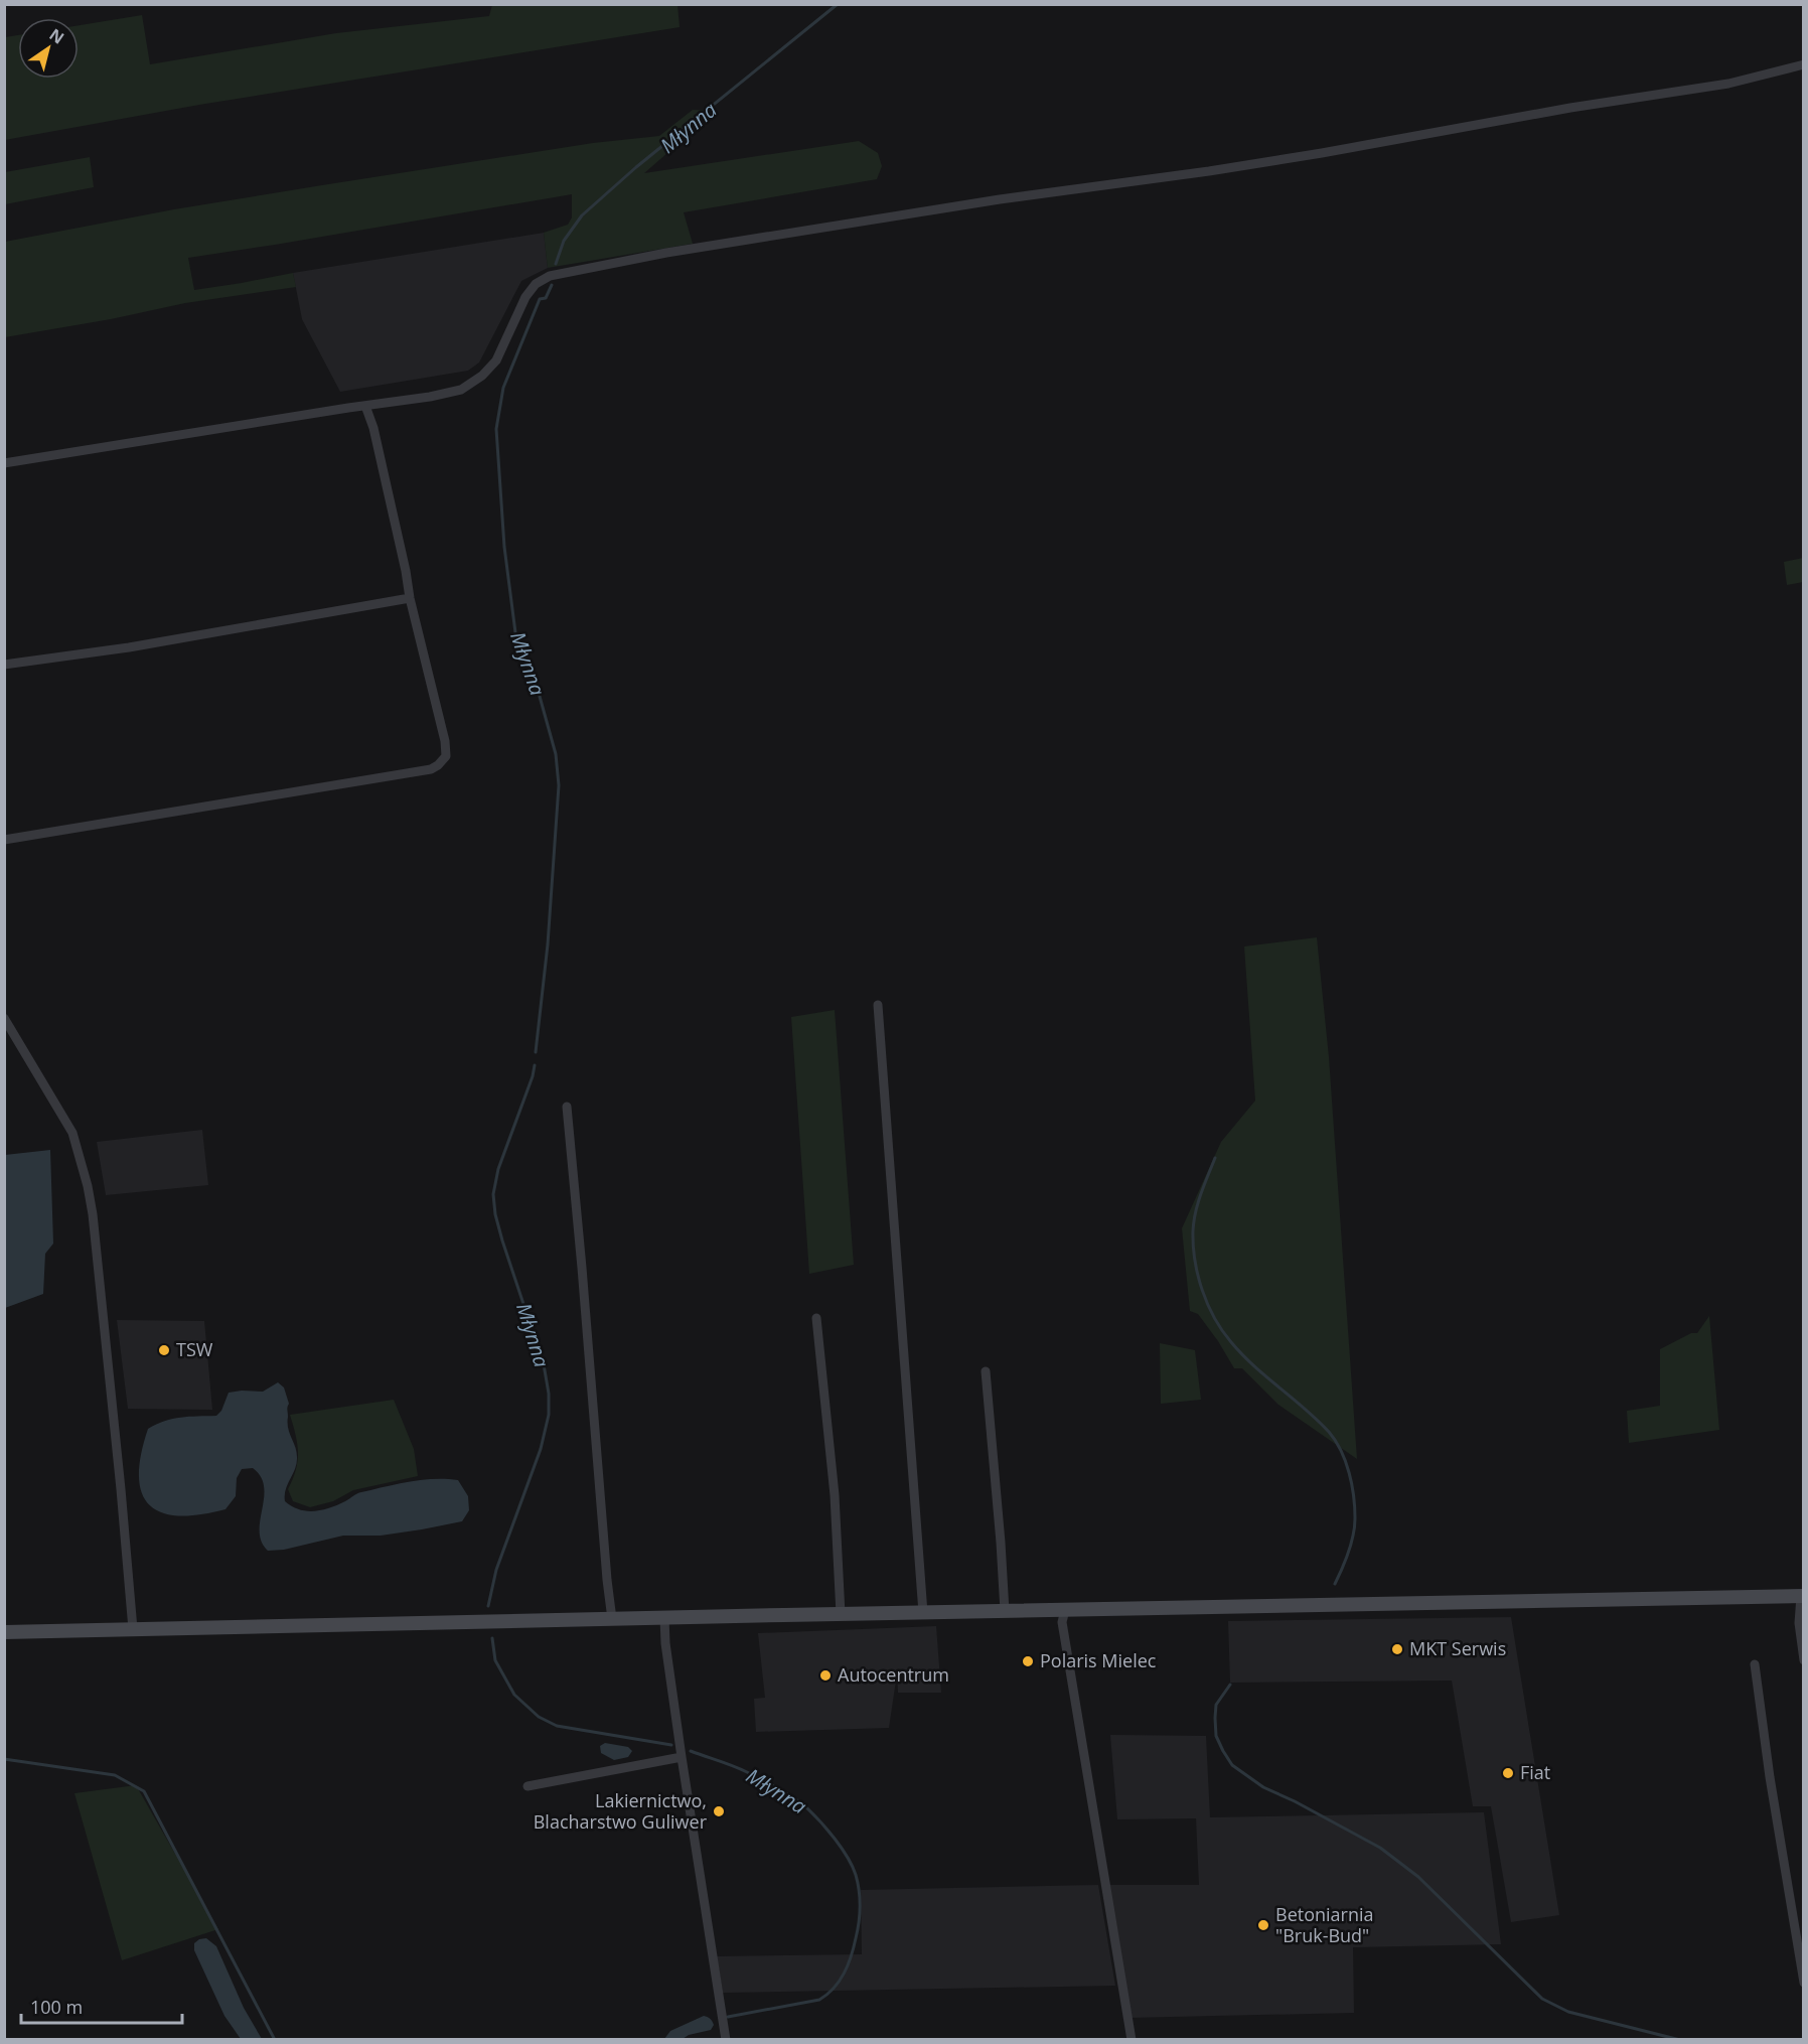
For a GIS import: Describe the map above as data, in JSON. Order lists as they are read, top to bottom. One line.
{"water":["Młynna"],"places":["TSW","MKT Serwis","Polaris Mielec","Autocentrum","Fiat","Lakiernictwo, Blacharstwo Guliwer","Betoniarnia \"Bruk-Bud\""],"scale_bar":"100 m","north":"top right"}
